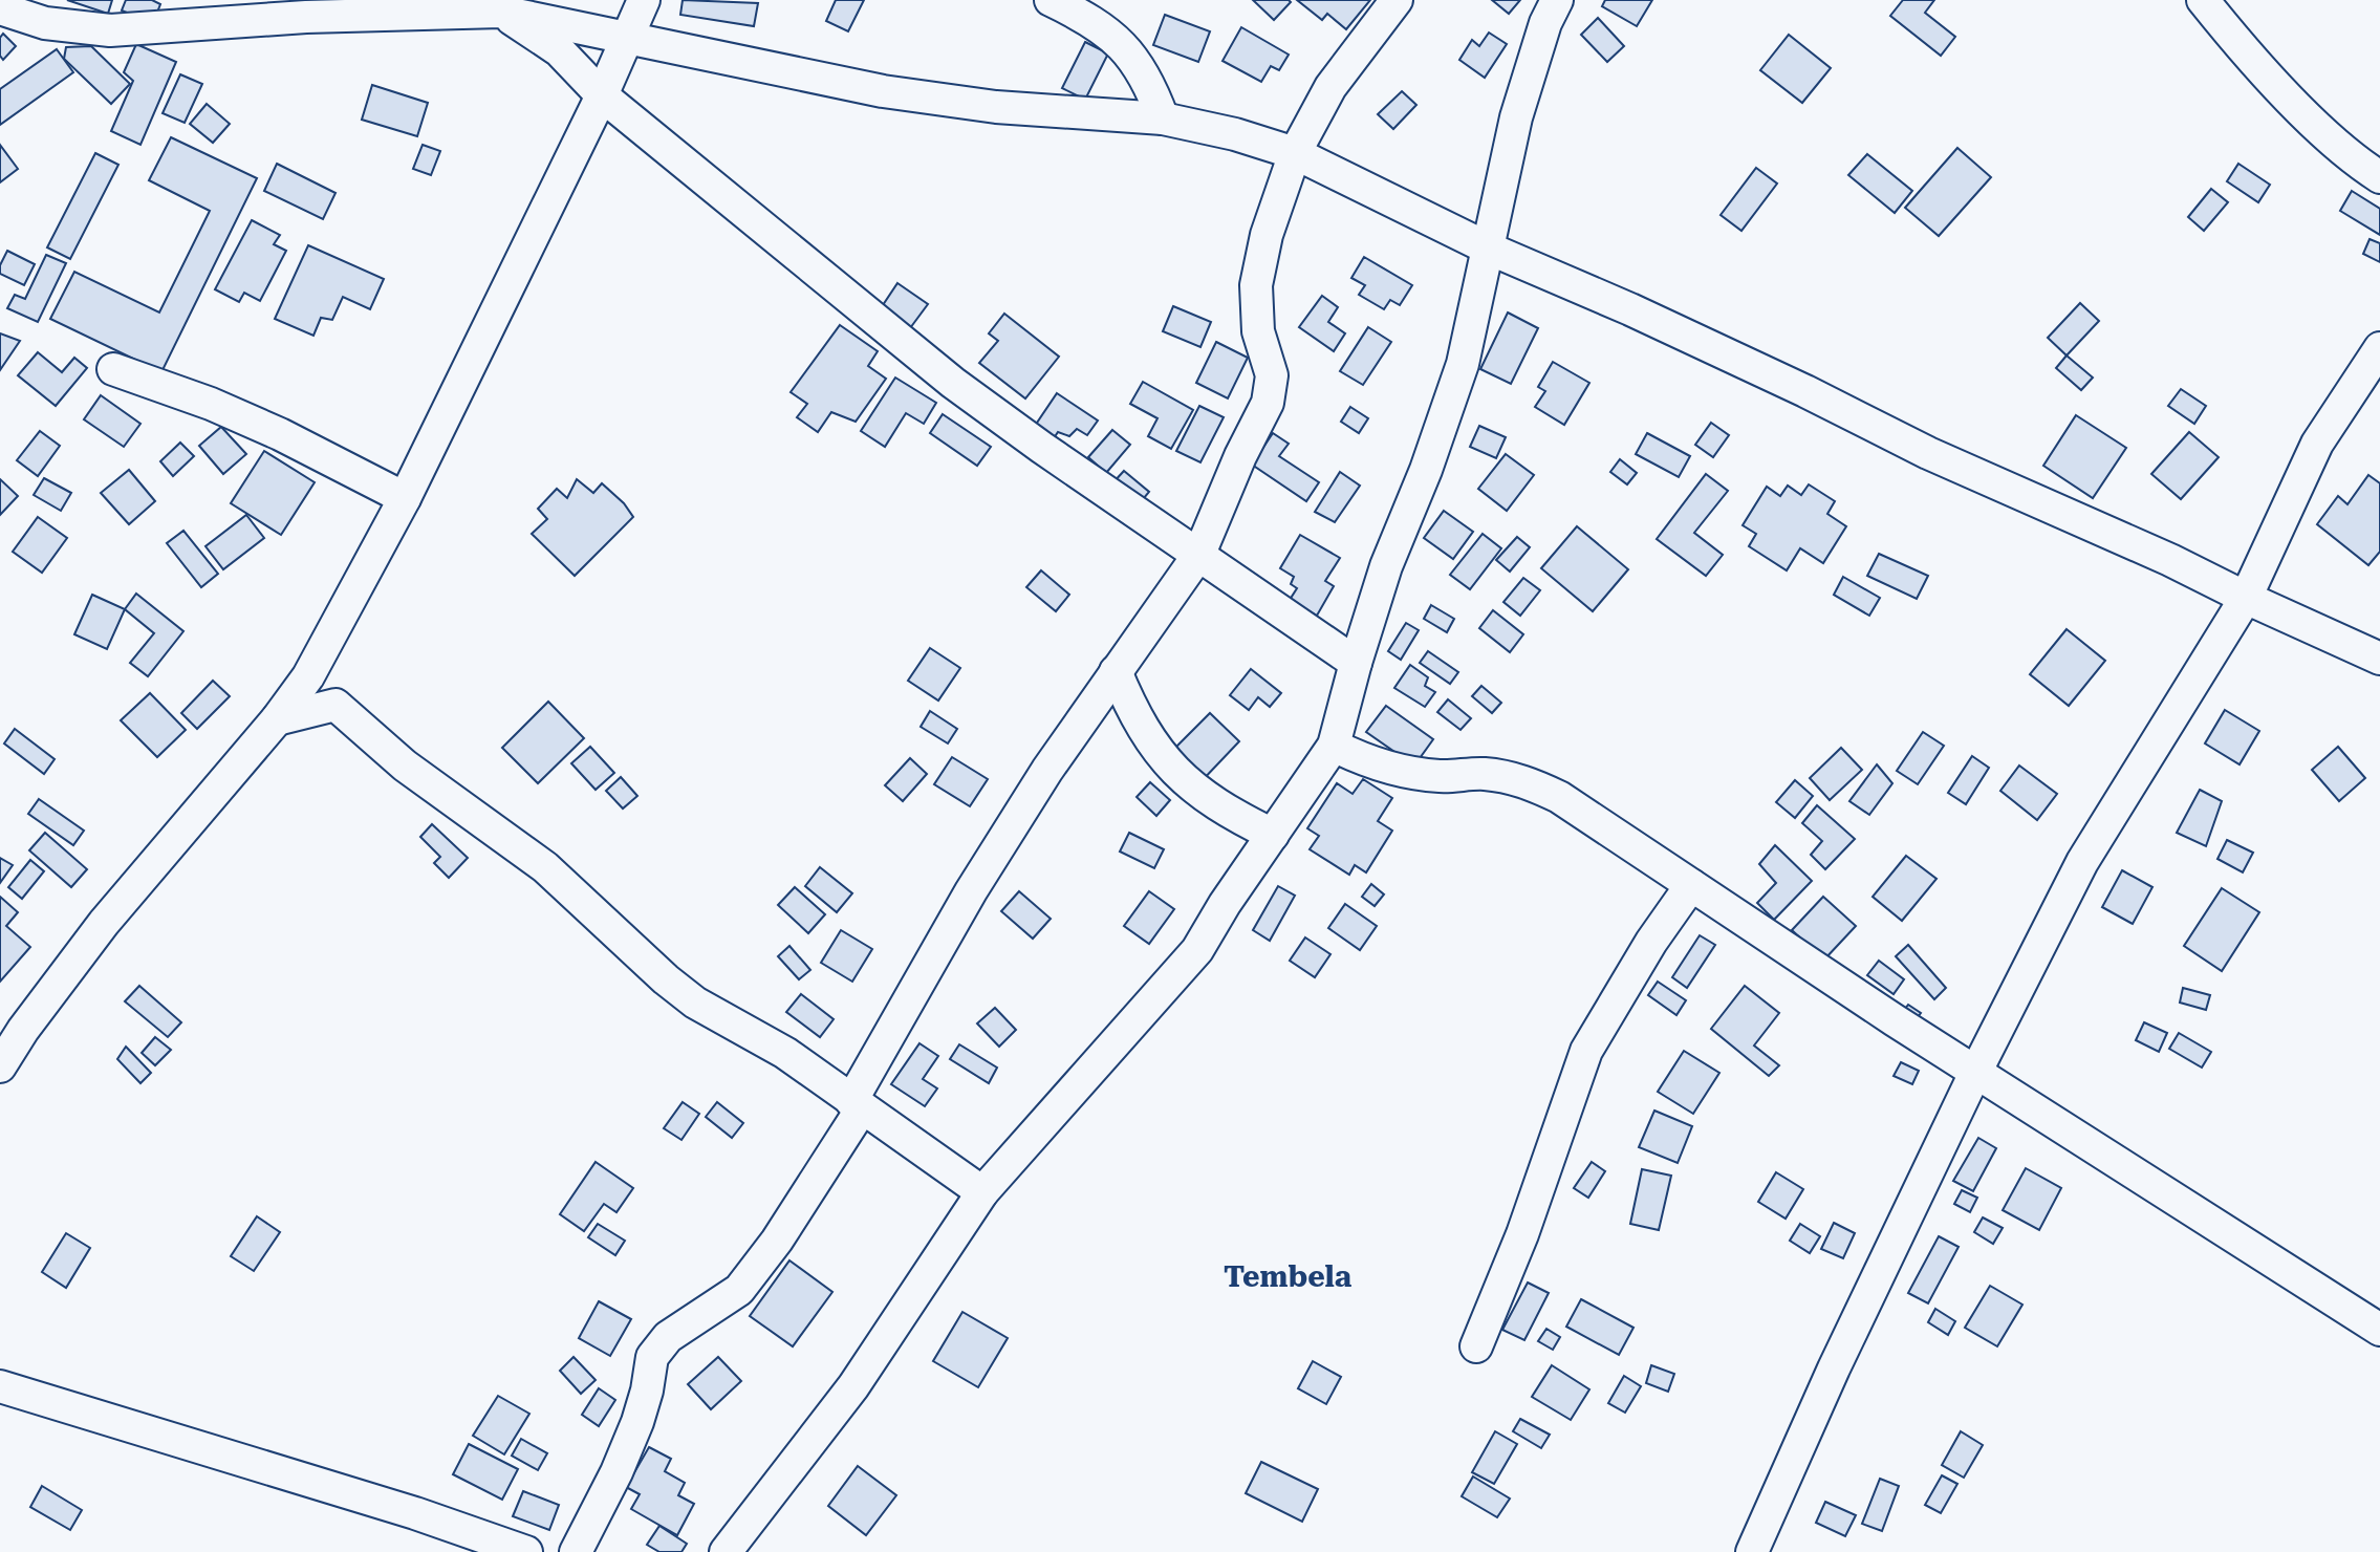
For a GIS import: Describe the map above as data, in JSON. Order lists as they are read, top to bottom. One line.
{"districts":["Tembela"]}
